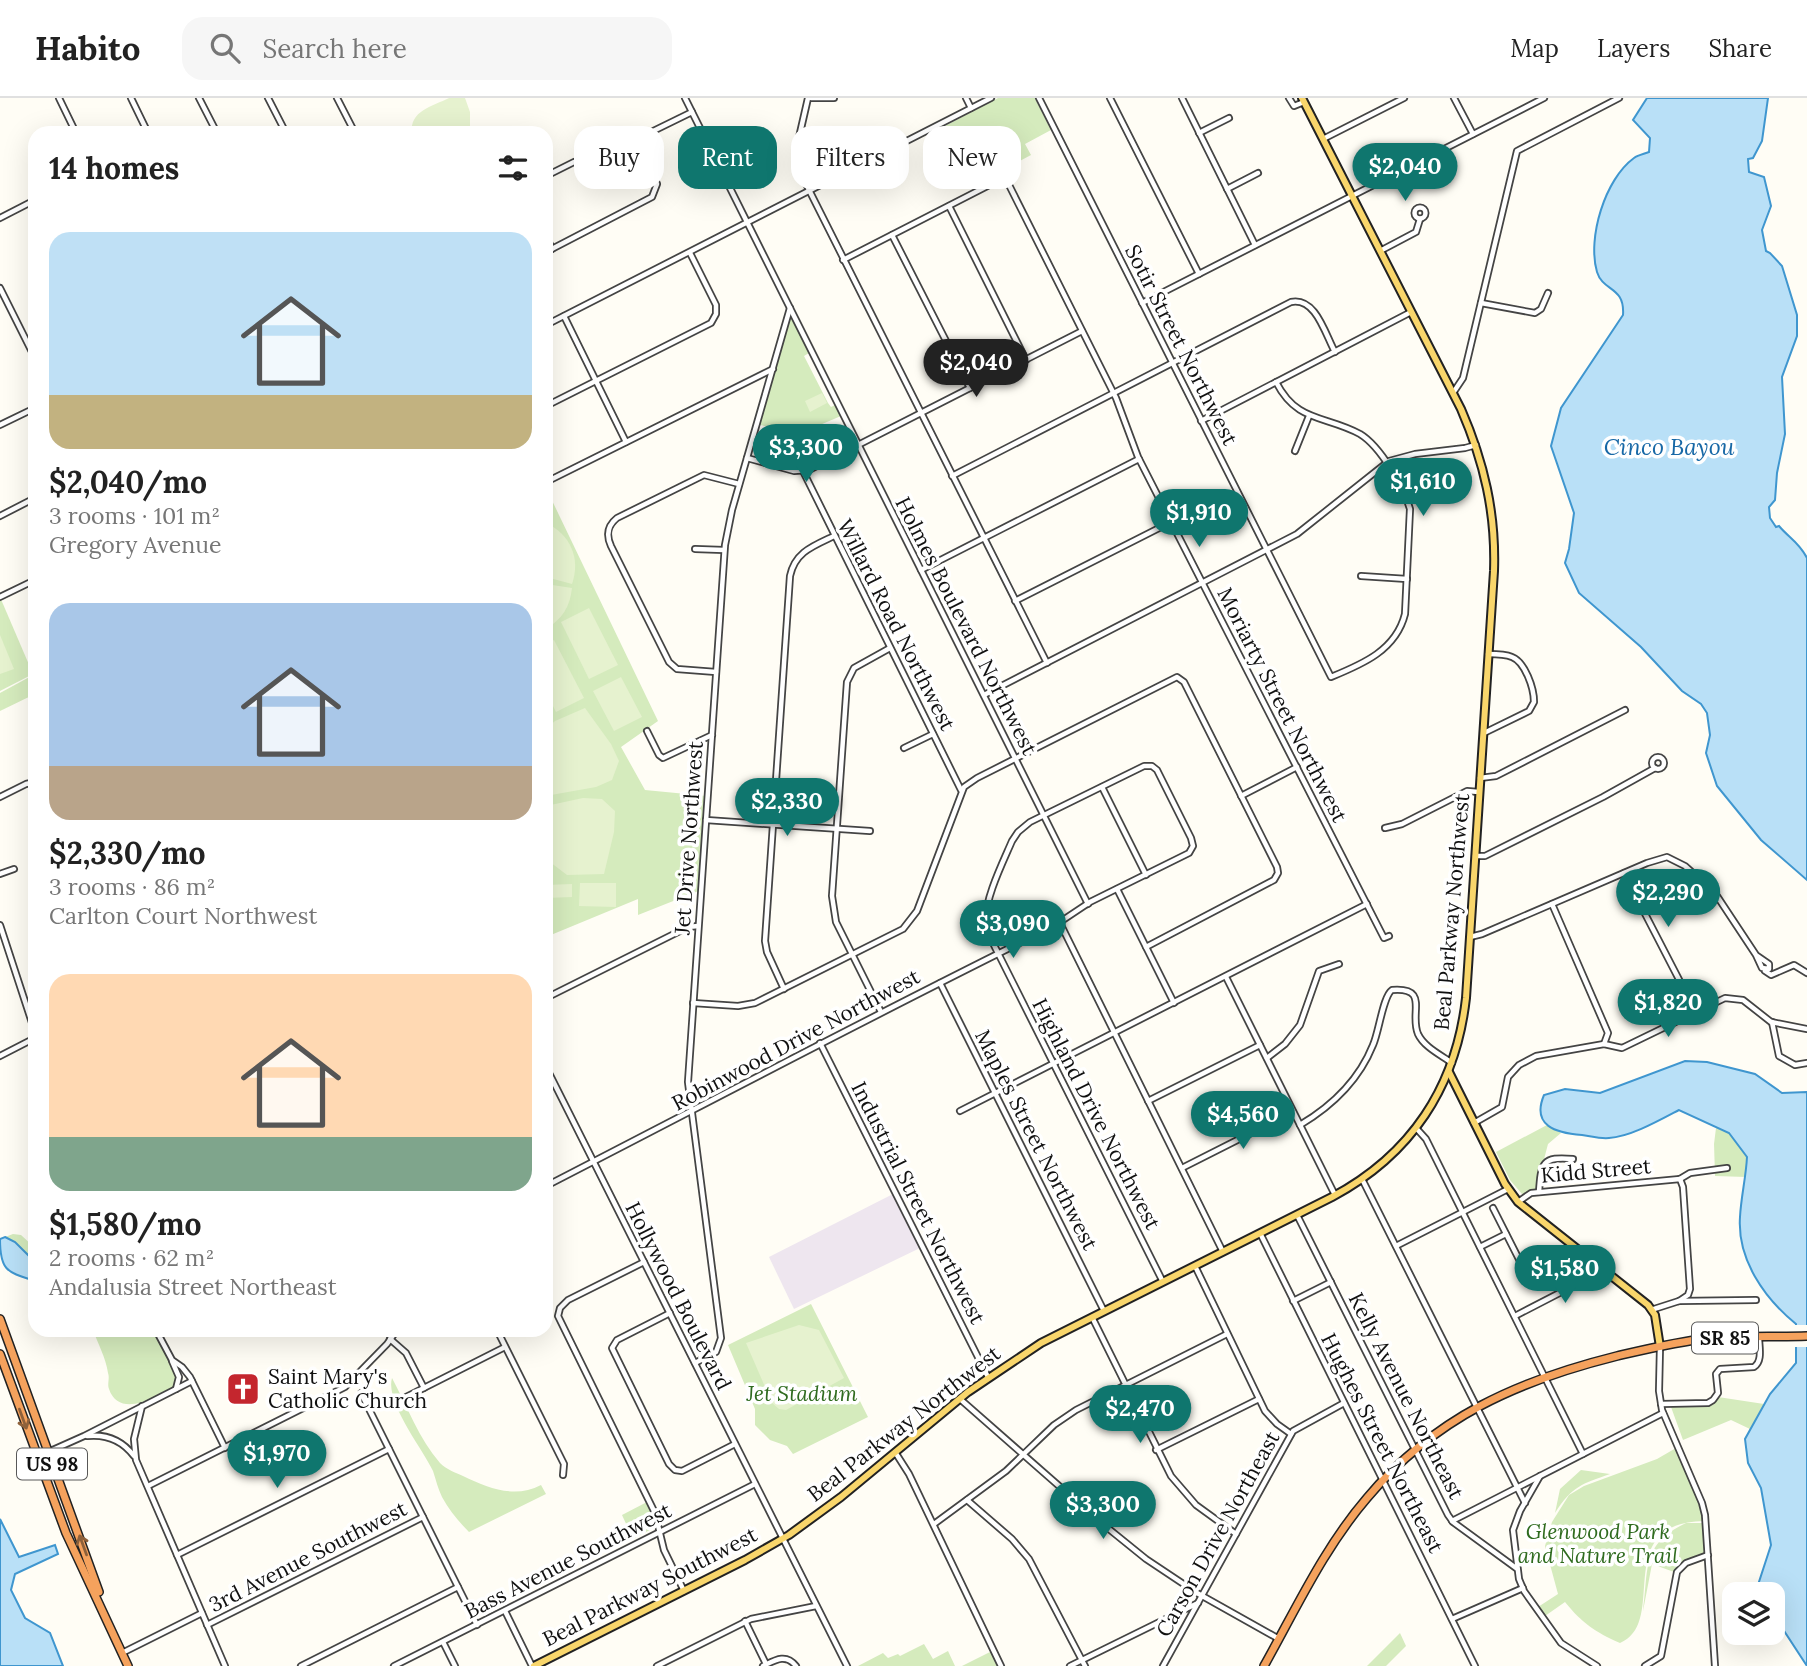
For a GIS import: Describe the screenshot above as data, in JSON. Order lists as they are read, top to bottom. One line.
{"streets":{"highway":["SR 85","US 98"],"main road":["Beal Parkway Northwest","Beal Parkway Southwest"],"street":["Sotir Street Northwest","Willard Road Northwest","Holmes Boulevard Northwest","Moriarty Street Northwest","Jet Drive Northwest","Robinwood Drive Northwest","Highland Drive Northwest","Maples Street Northwest","Kidd Street","Industrial Street Northwest","Hollywood Boulevard","Kelly Avenue Northeast","Hughes Street Northeast","Carson Drive Northeast","3rd Avenue Southwest","Bass Avenue Southwest"]},"crossings":[["Holmes Boulevard Northwest","Jet Drive Northwest"],["Holmes Boulevard Northwest","Robinwood Drive Northwest"],["Holmes Boulevard Northwest","Highland Drive Northwest"],["Jet Drive Northwest","Robinwood Drive Northwest"],["Jet Drive Northwest","Hollywood Boulevard"],["Beal Parkway Northwest","Highland Drive Northwest"],["Beal Parkway Northwest","Maples Street Northwest"],["Beal Parkway Northwest","Industrial Street Northwest"],["Beal Parkway Northwest","Hollywood Boulevard"],["Beal Parkway Northwest","Kelly Avenue Northeast"],["Beal Parkway Northwest","Hughes Street Northeast"],["Beal Parkway Northwest","Beal Parkway Southwest"],["Robinwood Drive Northwest","Highland Drive Northwest"],["Robinwood Drive Northwest","Maples Street Northwest"],["Robinwood Drive Northwest","Industrial Street Northwest"],["Robinwood Drive Northwest","Hollywood Boulevard"],["Hollywood Boulevard","Bass Avenue Southwest"],["Hollywood Boulevard","Beal Parkway Southwest"],["SR 85","Kelly Avenue Northeast"],["SR 85","Hughes Street Northeast"],["Hughes Street Northeast","Carson Drive Northeast"],["US 98","3rd Avenue Southwest"]],"water":["Cinco Bayou"],"parks":["Jet Stadium","Glenwood Park and Nature Trail"],"places":{"church":["Saint Mary's Catholic Church"]},"page":{"header":"Habito","search":"Search here","nav":["Map","Layers","Share"],"chip":["Buy","Rent","Filters","New"],"heading":"14 homes","price":["$2,040","$2,040","$3,300","$1,610","$1,910","$2,330","$2,290","$3,090","$1,820","$4,560","$1,580","$2,470","$1,970","$3,300"],"list":[{"name":"$2,040/mo","note":"3 rooms · 101 m² · Gregory Avenue"},{"name":"$2,330/mo","note":"3 rooms · 86 m² · Carlton Court Northwest"},{"name":"$1,580/mo","note":"2 rooms · 62 m² · Andalusia Street Northeast"}]}}
